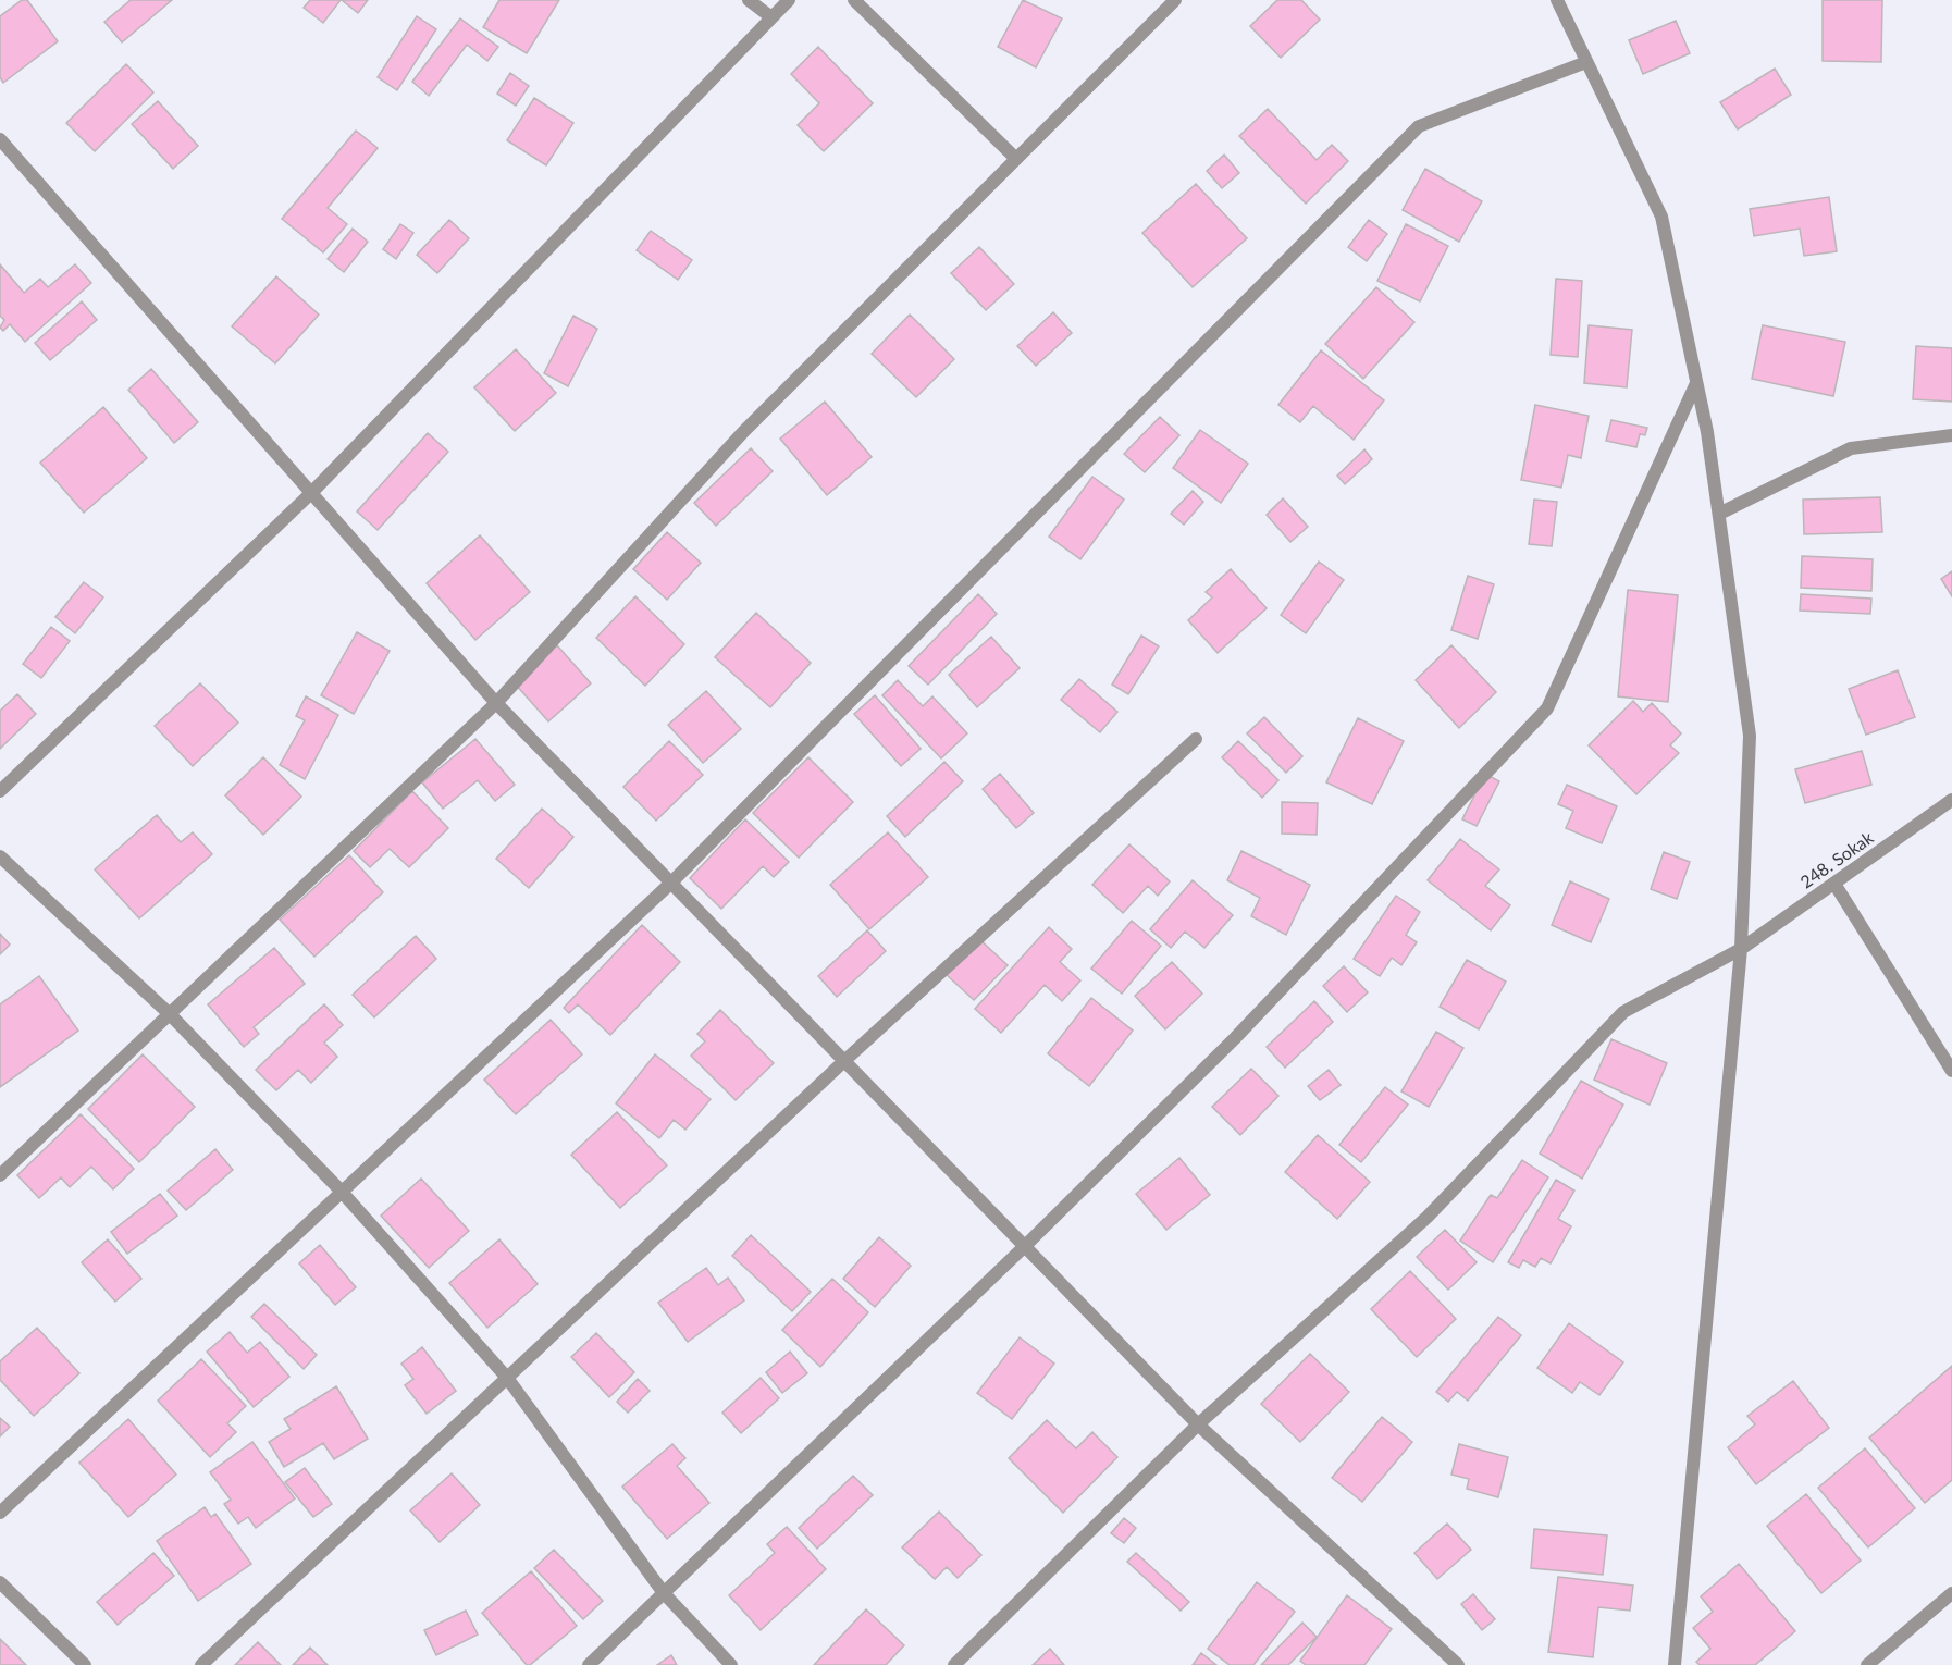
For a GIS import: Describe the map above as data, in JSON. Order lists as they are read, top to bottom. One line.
{"streets":{"street":["248. Sokak"]}}
